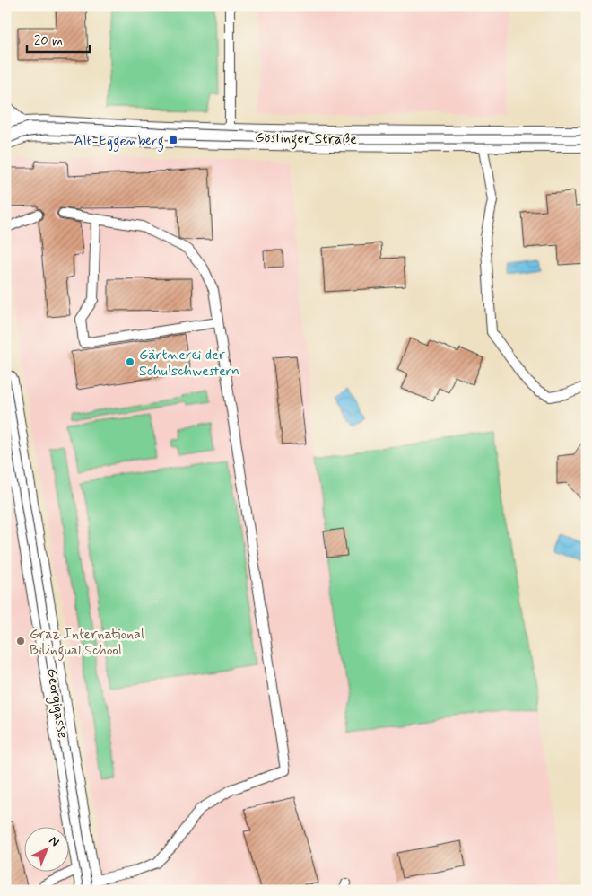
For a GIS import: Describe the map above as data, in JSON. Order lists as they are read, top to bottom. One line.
{"streets":{"main road":["Göstinger Straße","Georgigasse"]},"places":{"transit":["Alt-Eggenberg"],"other":["Gärtnerei der Schulschwestern","Graz International Bilingual School"]},"scale_bar":"20 m","north":"top right"}
